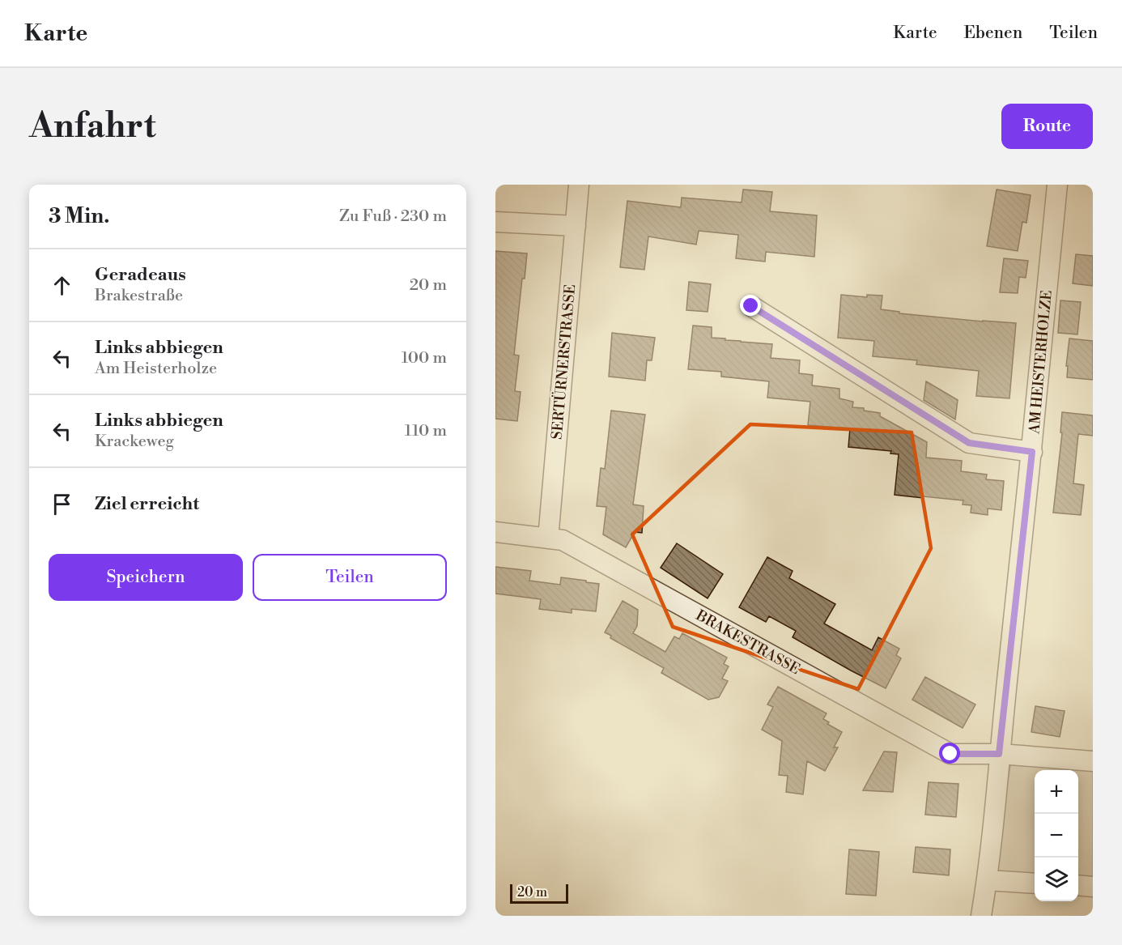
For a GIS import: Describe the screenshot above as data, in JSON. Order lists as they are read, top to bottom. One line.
{"streets":{"street":["SERTÜRNERSTRASSE","AM HEISTERHOLZE","BRAKESTRASSE"]},"crossings":[["SERTÜRNERSTRASSE","BRAKESTRASSE"],["AM HEISTERHOLZE","BRAKESTRASSE"]],"scale_bar":"20 m","page":{"header":"Karte","nav":["Karte","Ebenen","Teilen"],"buttons":["Route",["Speichern","Teilen"]],"title":"Anfahrt","heading":["3 Min.","Zu Fuß · 230 m"],"list":[["Geradeaus","Brakestraße","20 m"],["Links abbiegen","Am Heisterholze","100 m"],["Links abbiegen","Krackeweg","110 m"],"Ziel erreicht"],"map_buttons":["+","−"],"scale":"20 m"}}
